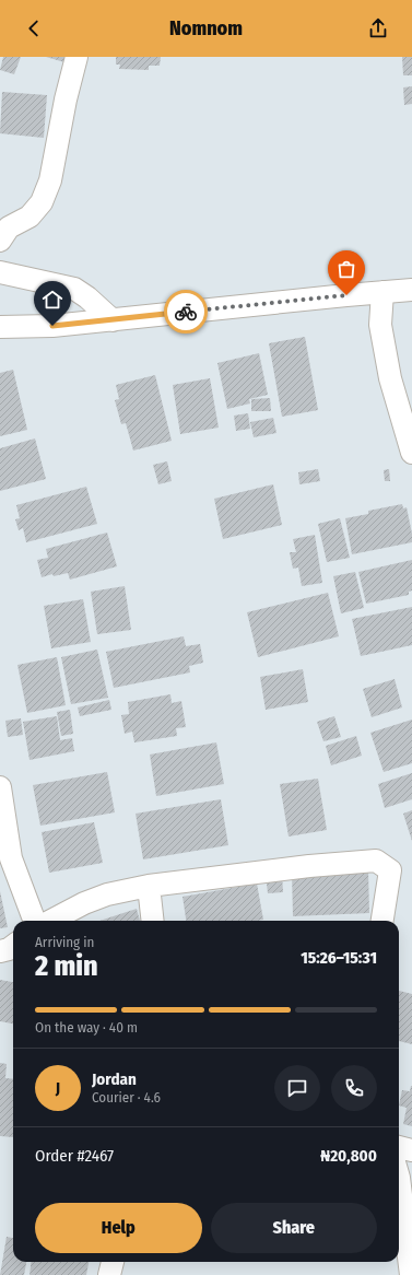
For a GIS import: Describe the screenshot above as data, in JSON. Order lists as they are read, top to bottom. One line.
{"page":{"header":"Nomnom","heading":["2 min","Arriving in","15:26–15:31"],"panel":["Jordan","Courier · 4.6","Order #2467","₦20,800"],"bar":"On the way · 40 m","round":"J","buttons":["Help","Share"]}}
